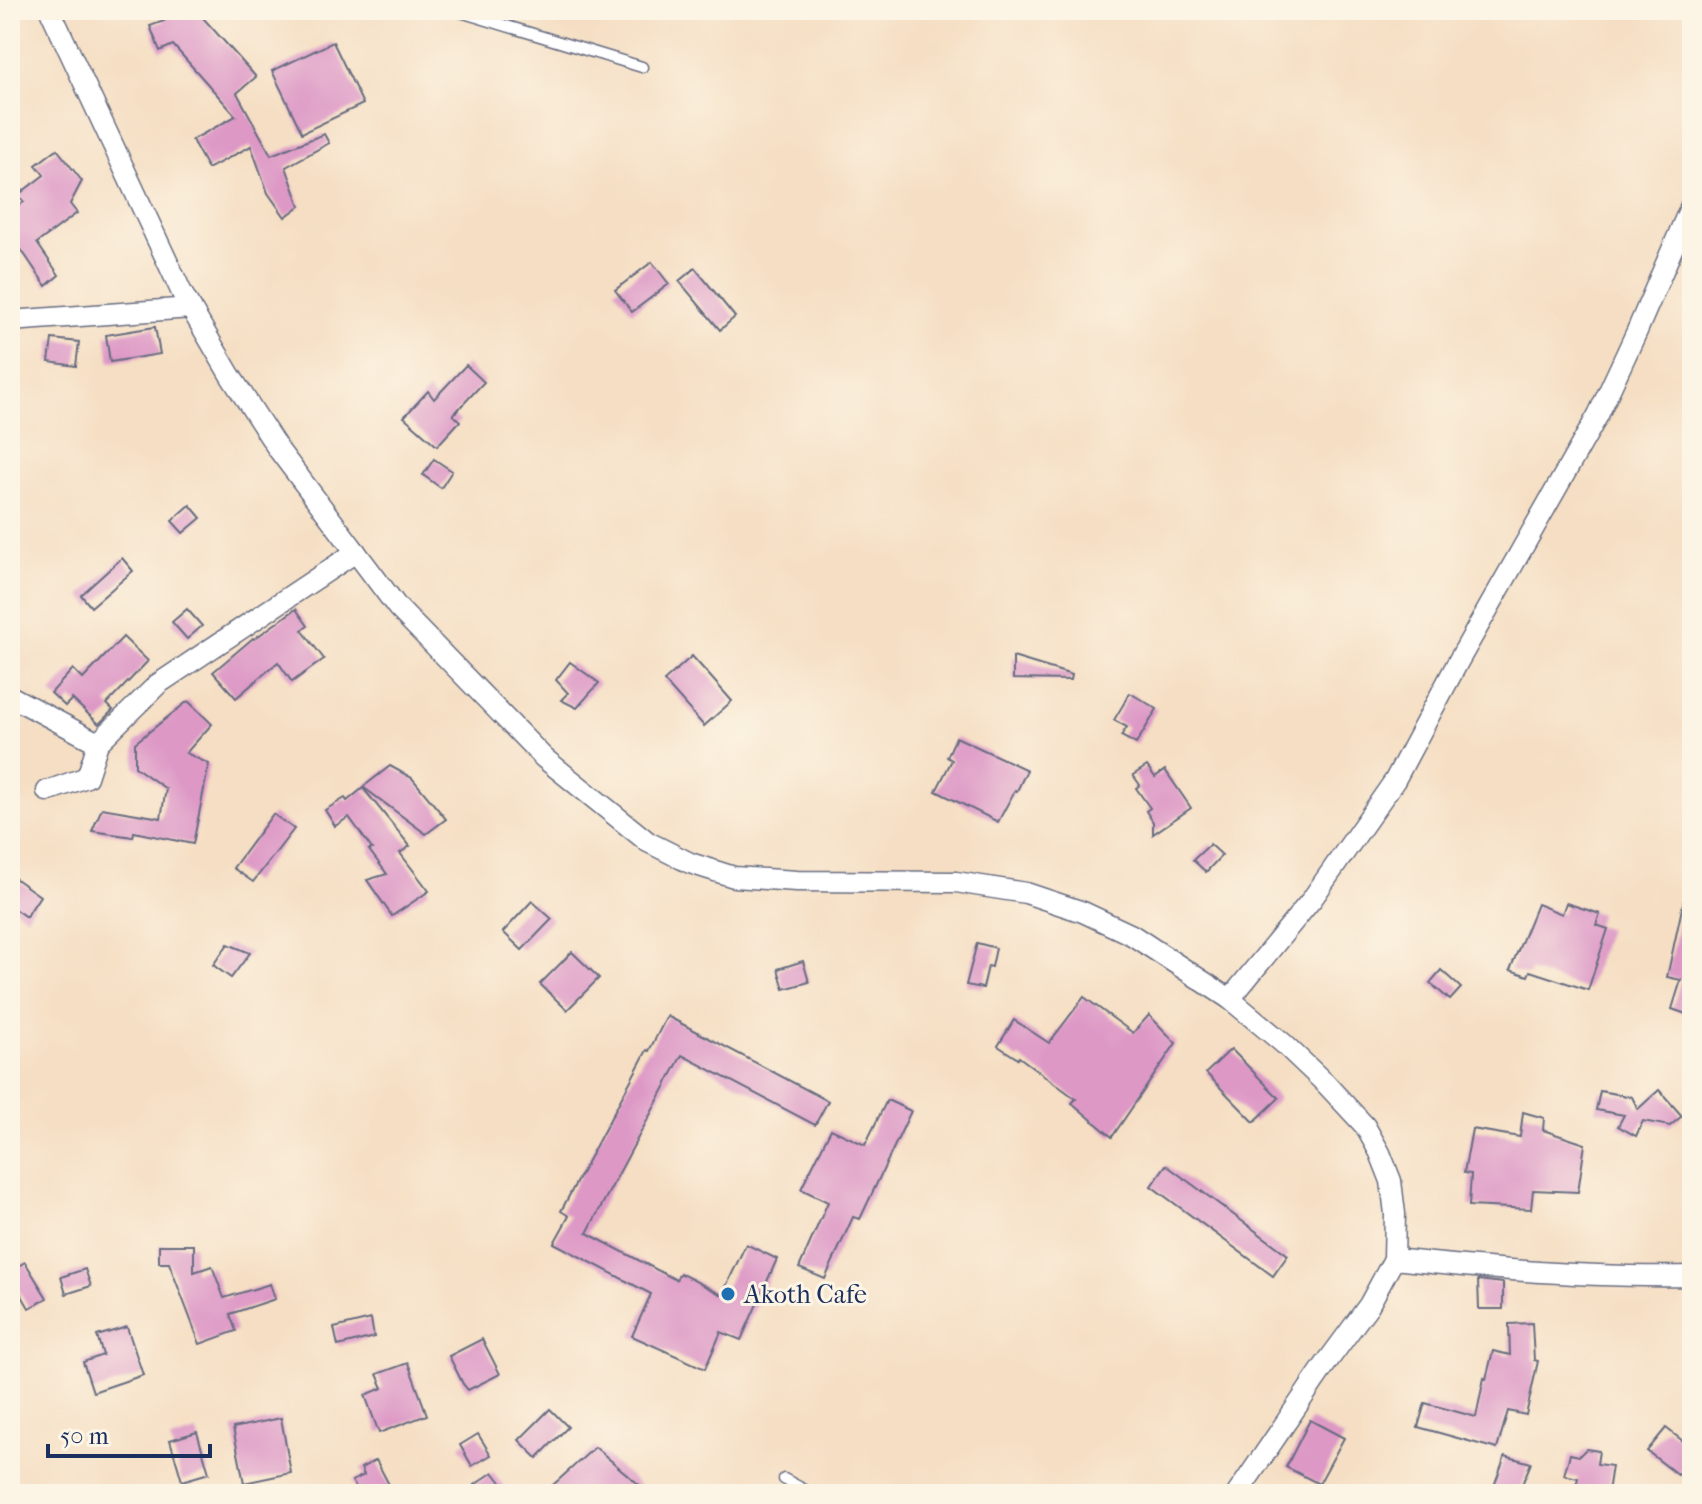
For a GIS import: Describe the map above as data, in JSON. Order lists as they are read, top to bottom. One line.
{"places":["Akoth Cafe"],"scale_bar":"50 m"}
